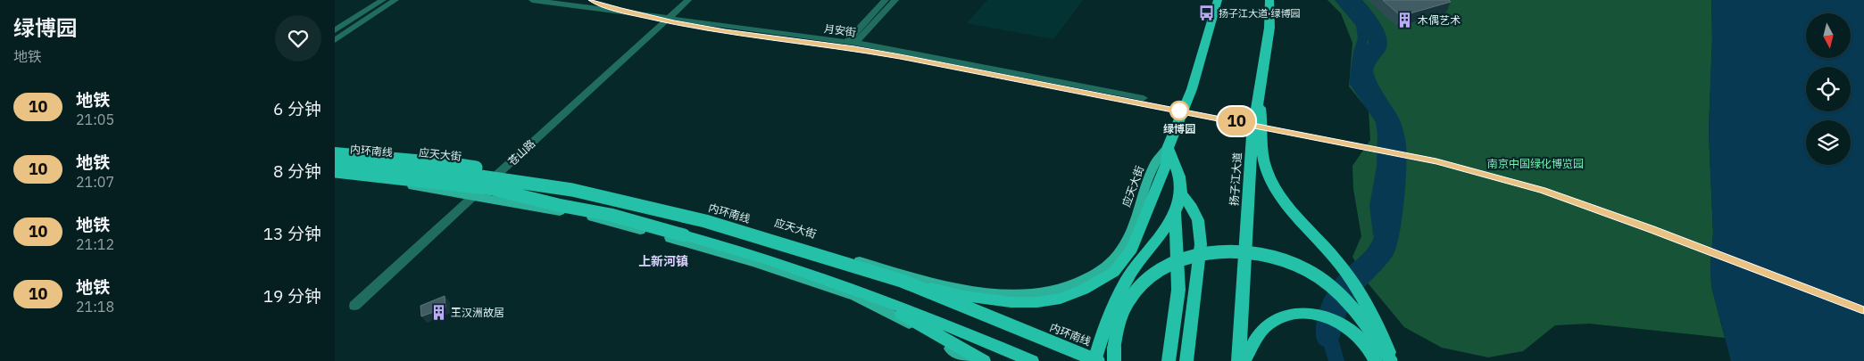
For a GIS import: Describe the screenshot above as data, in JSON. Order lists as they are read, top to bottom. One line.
{"streets":{"highway":["内环南线","扬子江大道"],"main road":["应天大街"],"street":["月安街","苍山路"]},"crossings":[["月安街","苍山路"],["苍山路","应天大街"]],"districts":["上新河镇"],"parks":["南京中国绿化博览园"],"places":{"bus stop":["扬子江大道·绿博园"],"building":["木偶艺术","王汉洲故居"],"other":["绿博园"]},"lines":["metro line 10"],"north":"bottom","page":{"heading":["绿博园","地铁"],"on_map":"10","list":[{"mark":"10","name":"地铁","note":"21:05","value":"6 分钟"},{"mark":"10","name":"地铁","note":"21:07","value":"8 分钟"},{"mark":"10","name":"地铁","note":"21:12","value":"13 分钟"},{"mark":"10","name":"地铁","note":"21:18","value":"19 分钟"}]}}
